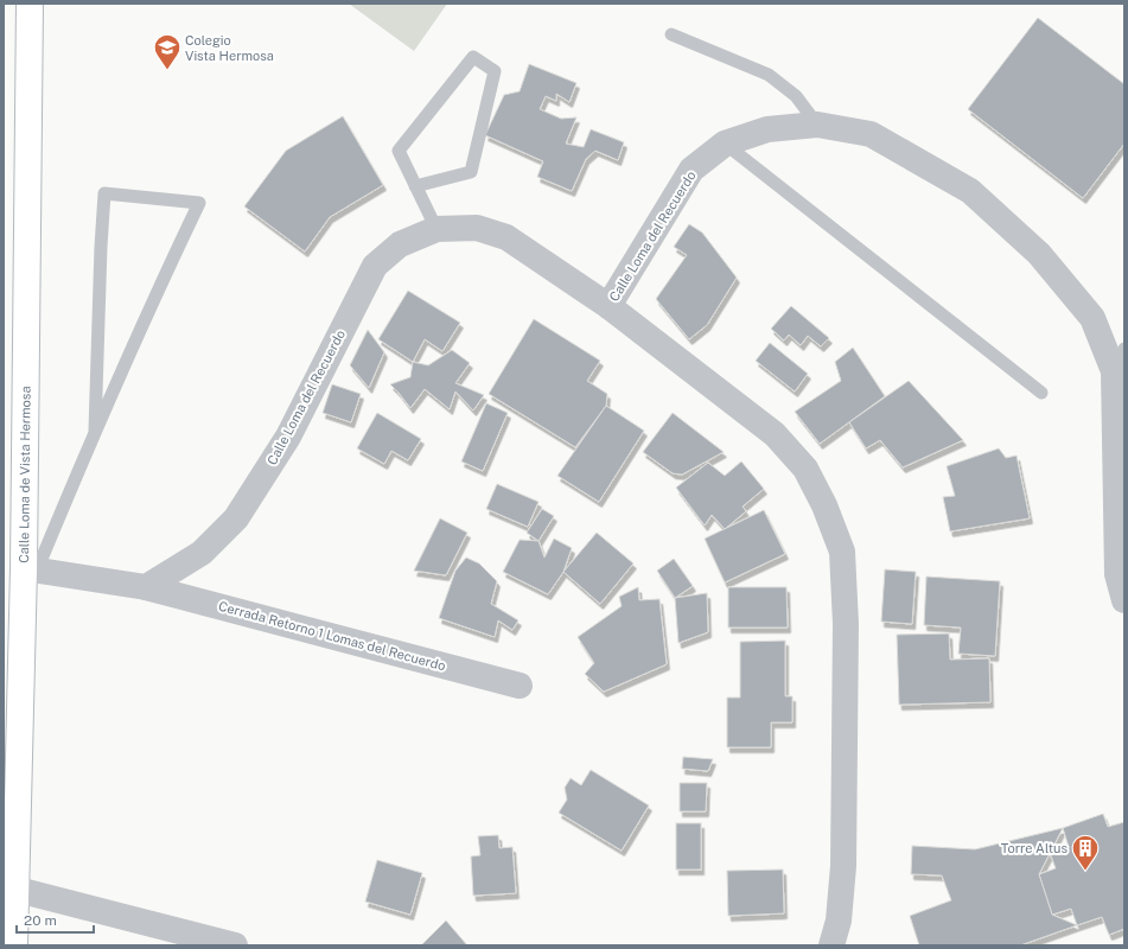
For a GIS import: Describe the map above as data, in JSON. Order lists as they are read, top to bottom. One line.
{"streets":{"street":["Calle Loma del Recuerdo","Calle Loma de Vista Hermosa","Cerrada Retorno 1 Lomas del Recuerdo"]},"crossings":[["Calle Loma del Recuerdo","Cerrada Retorno 1 Lomas del Recuerdo"]],"places":{"school or university":["Colegio Vista Hermosa"],"building":["Torre Altus"]},"scale_bar":"20 m"}
